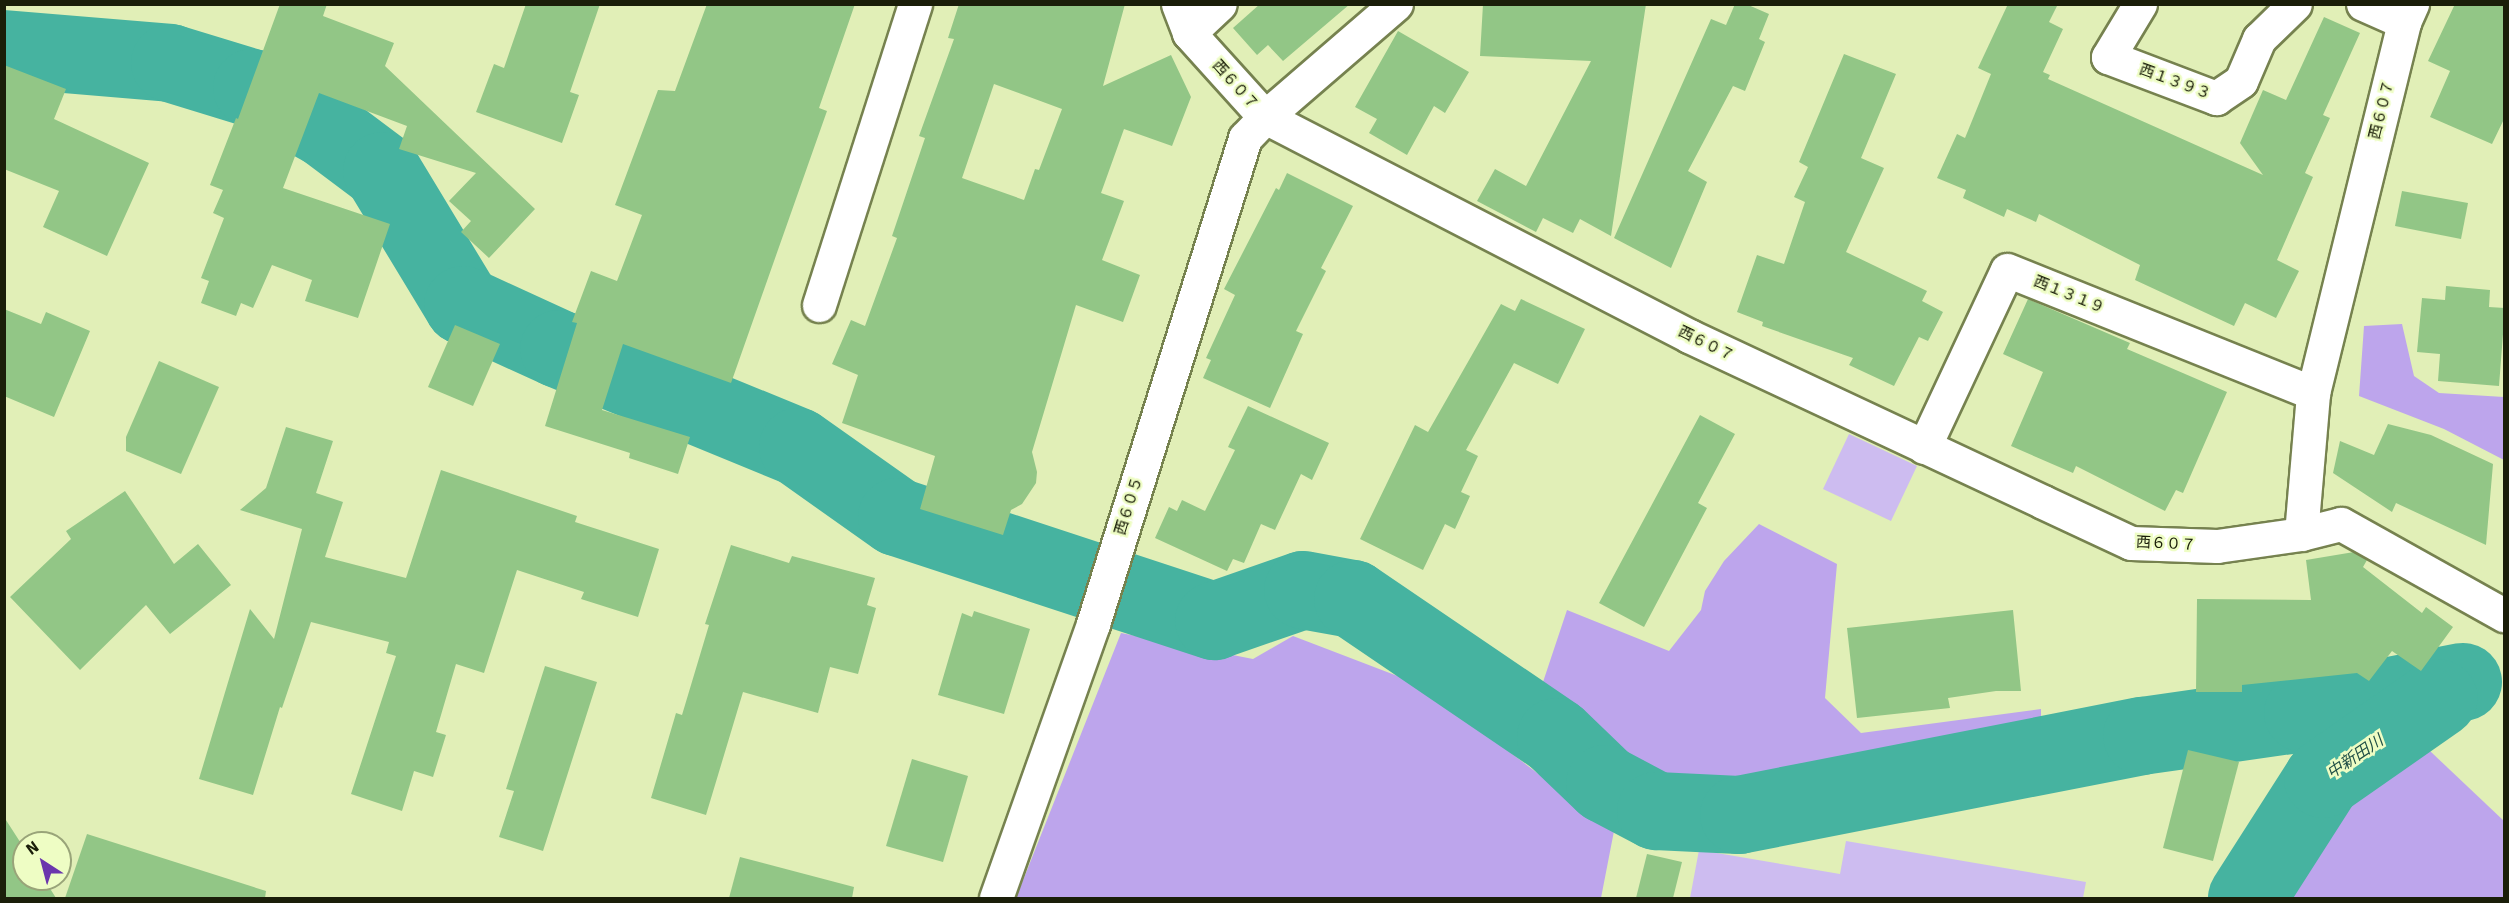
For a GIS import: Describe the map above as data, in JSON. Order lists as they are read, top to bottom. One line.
{"streets":{"street":["西１３９３","西６０７","西１３１９","西６０５"]},"crossings":[["西６０７","西１３１９"],["西６０７","西６０５"]],"water":["中新田川"],"north":"top left"}
